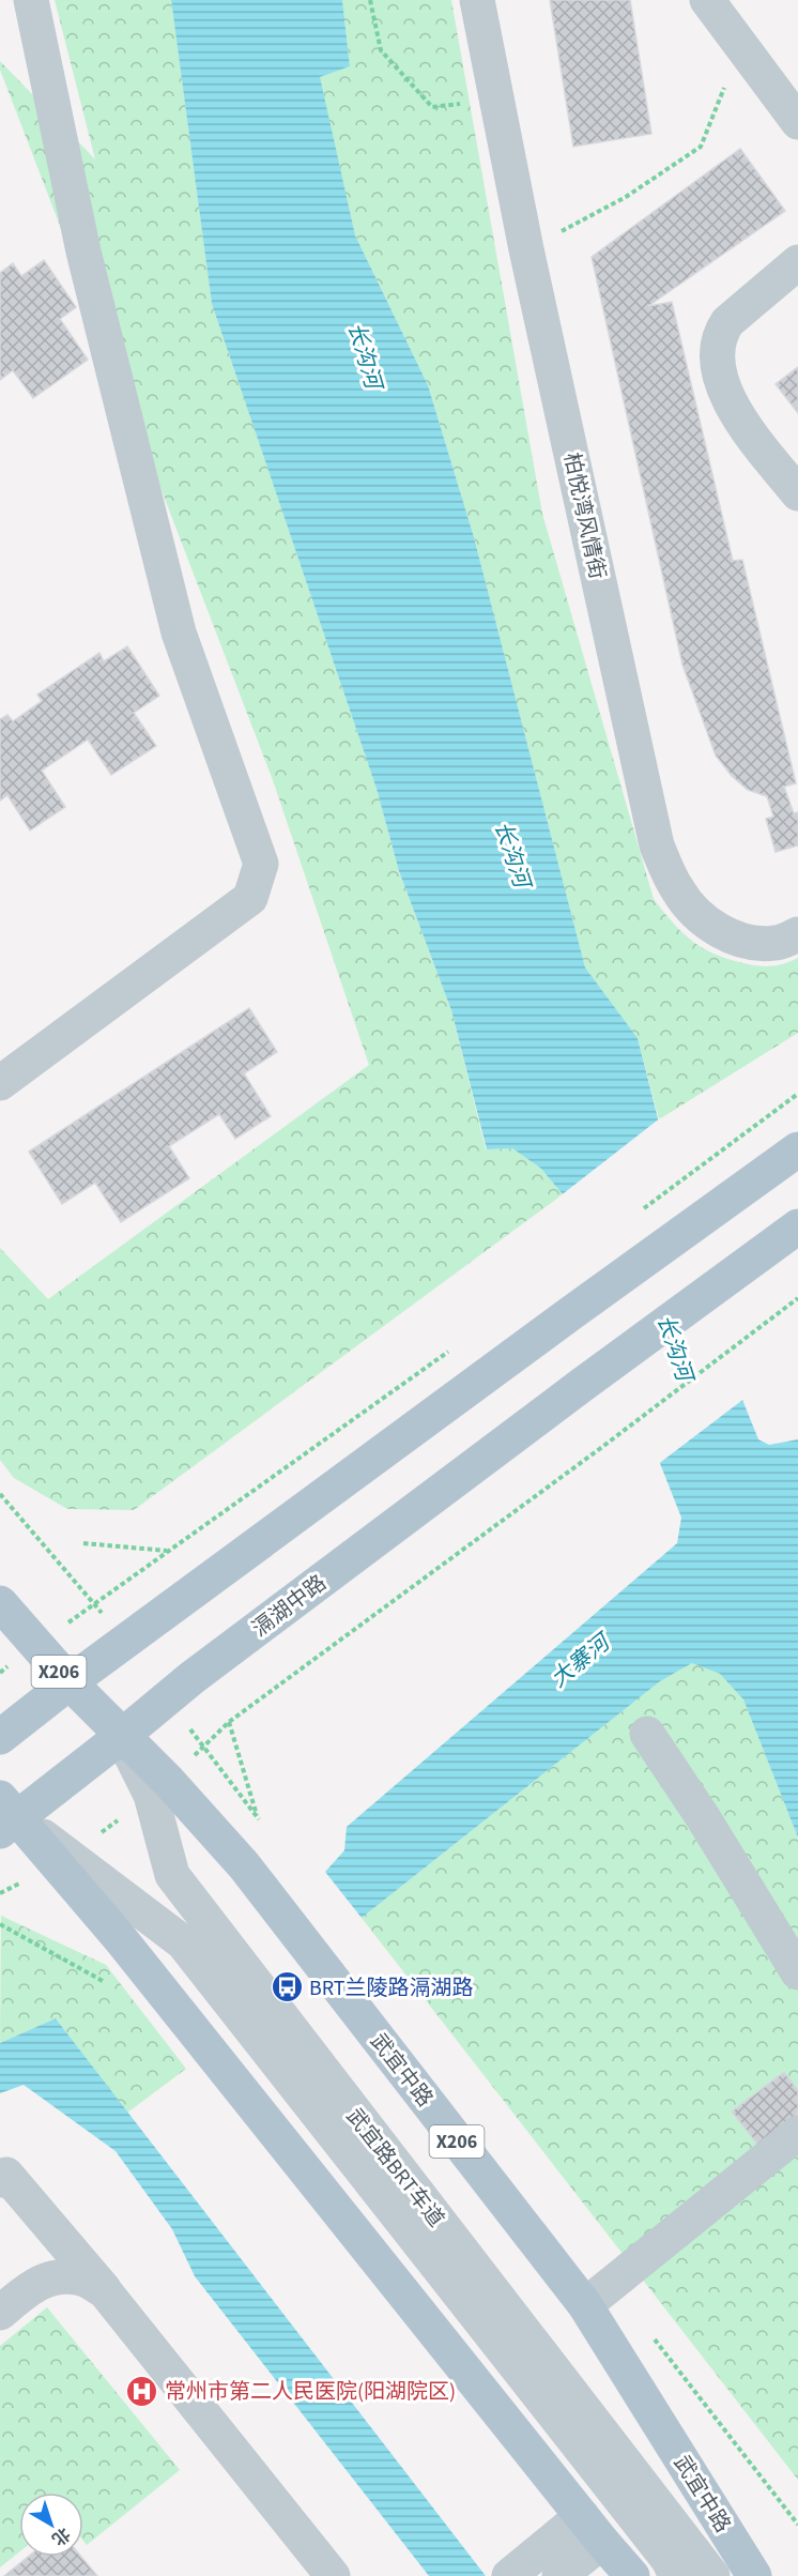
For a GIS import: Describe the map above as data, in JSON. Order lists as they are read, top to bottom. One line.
{"streets":{"main road":["滆湖中路","X206","武宜中路"],"street":["柏悦湾风情街","武宜路BRT车道"]},"crossings":[["滆湖中路","武宜中路"],["滆湖中路","武宜路BRT车道"],["武宜中路","武宜路BRT车道"]],"water":["长沟河","大寨河"],"places":{"bus stop":["BRT兰陵路滆湖路"],"hospital":["常州市第二人民医院(阳湖院区)"]},"north":"bottom right"}
